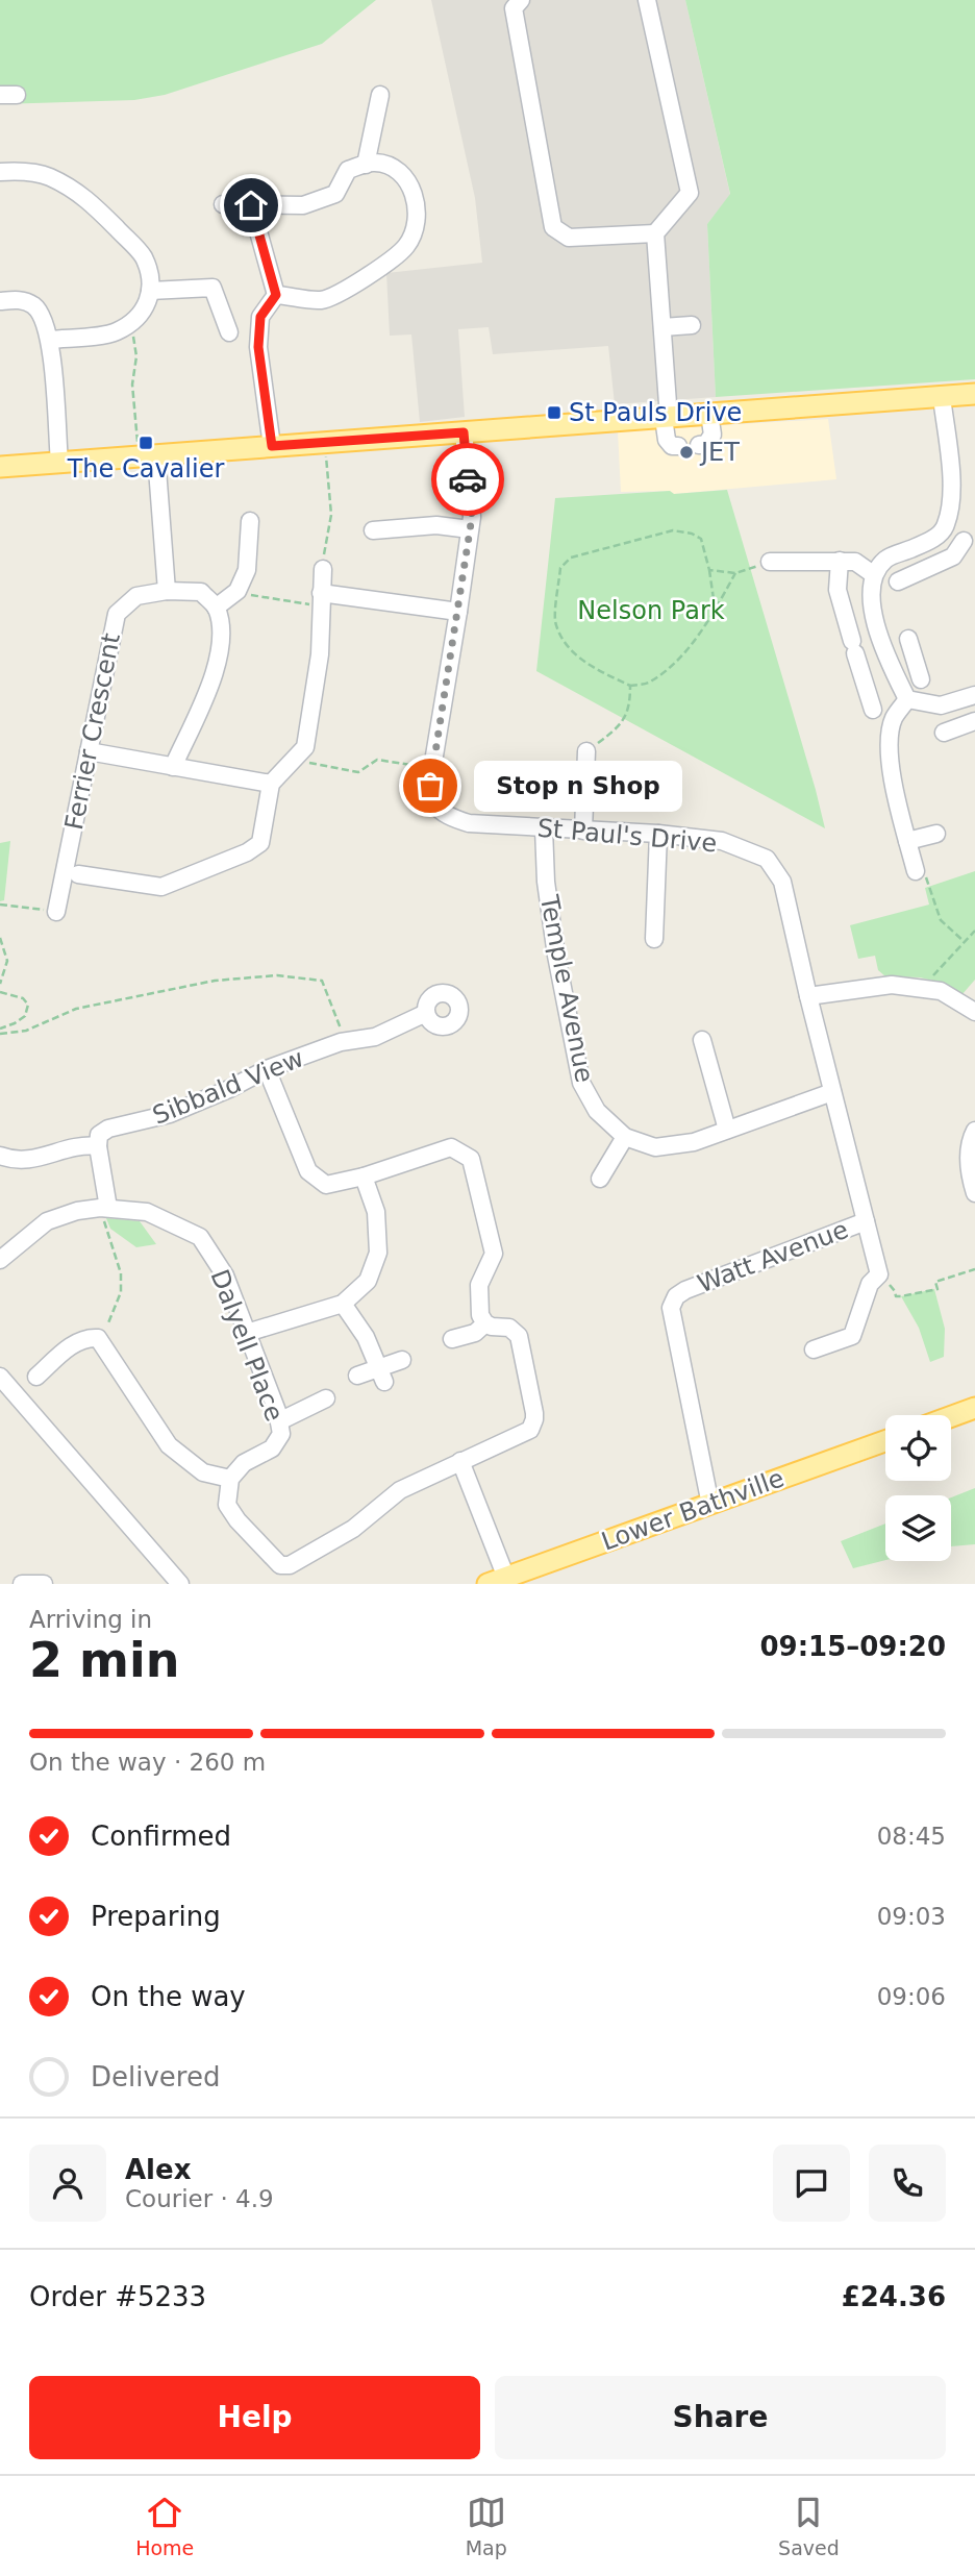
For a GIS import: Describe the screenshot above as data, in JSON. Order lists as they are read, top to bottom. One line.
{"streets":{"main road":["Lower Bathville"],"street":["Ferrier Crescent","St Paul's Drive","Temple Avenue","Sibbald View","Watt Avenue","Dalyell Place"]},"crossings":[["St Paul's Drive","Temple Avenue"],["St Paul's Drive","Watt Avenue"],["Watt Avenue","Lower Bathville"]],"parks":["Nelson Park"],"places":{"transit":["St Pauls Drive","The Cavalier"],"other":["JET","Stop n Shop"]},"page":{"bubble":"Stop n Shop","heading":["2 min","Arriving in","09:15–09:20"],"panel":["Alex","Courier · 4.9","Order #5233","£24.36"],"bar":"On the way · 260 m","list":[["Confirmed","08:45"],["Preparing","09:03"],["On the way","09:06"],"Delivered"],"buttons":["Help","Share"],"tabs":["Home","Map","Saved"]}}
